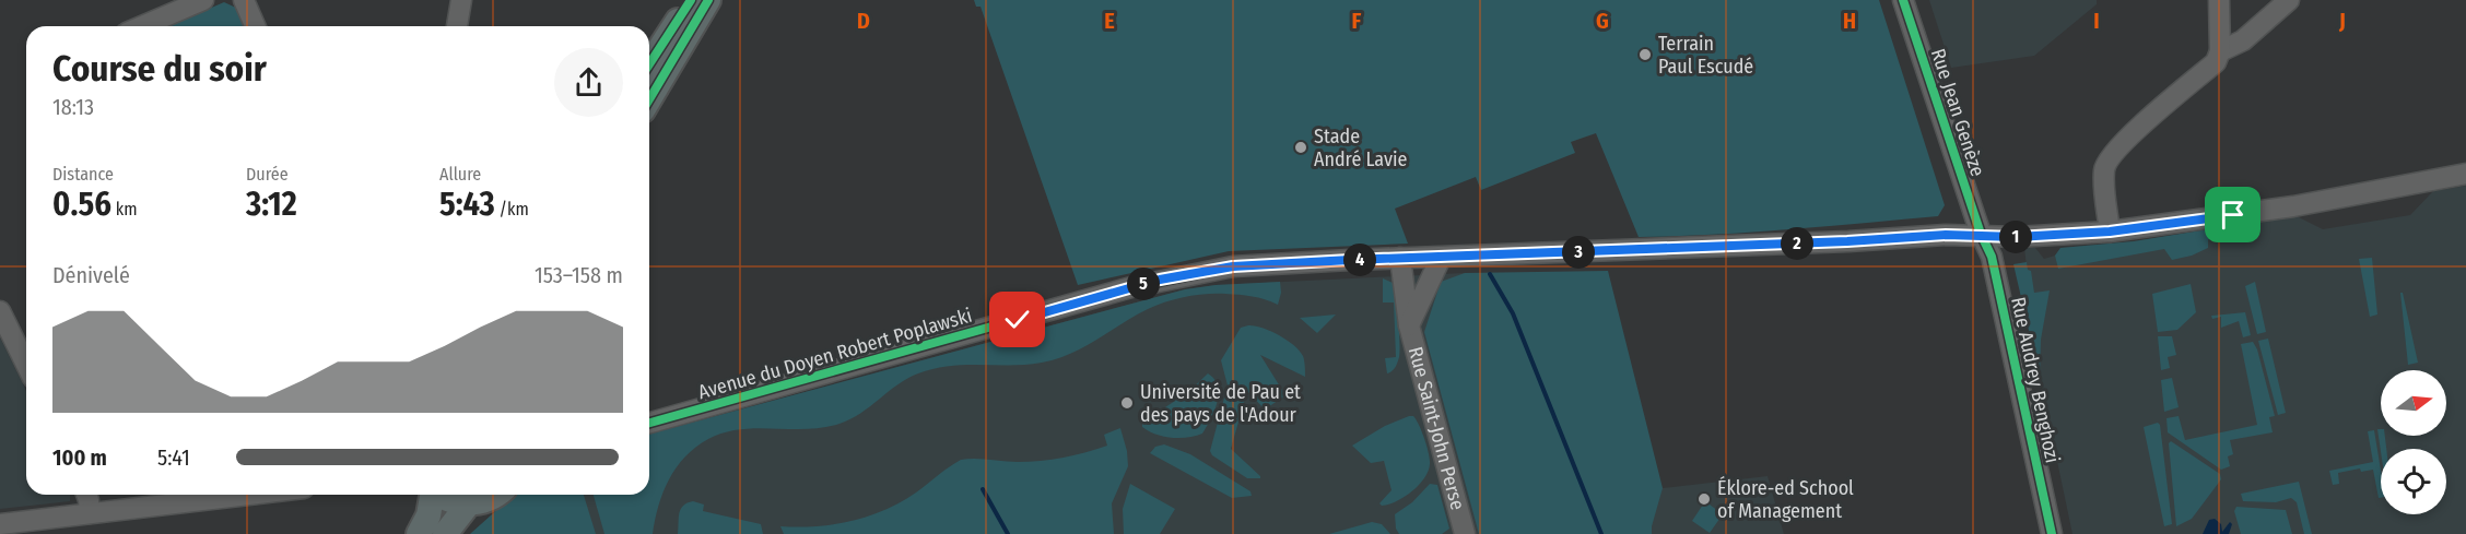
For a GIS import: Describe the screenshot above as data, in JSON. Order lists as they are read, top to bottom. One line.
{"streets":{"street":["Rue Jean Genèze","Avenue du Doyen Robert Poplawski","Rue Audrey Benghozi","Rue Saint-John Perse"]},"crossings":[["Rue Jean Genèze","Avenue du Doyen Robert Poplawski"],["Rue Jean Genèze","Rue Audrey Benghozi"],["Avenue du Doyen Robert Poplawski","Rue Audrey Benghozi"],["Avenue du Doyen Robert Poplawski","Rue Saint-John Perse"]],"places":["Terrain Paul Escudé","Stade André Lavie","Université de Pau et des pays de l'Adour","Éklore-ed School of Management"],"north":"right","page":{"heading":["Course du soir","18:13"],"stats":[["Distance","0.56 km"],["Durée","3:12"],["Allure","5:43 /km"]],"pins":["1","2","3","4","5"],"chart":["Dénivelé","153–158 m"],"list":[{"name":"100 m","note":"5:41"}]},"grid":{"columns":["D","E","F","G","H","I","J"]}}
